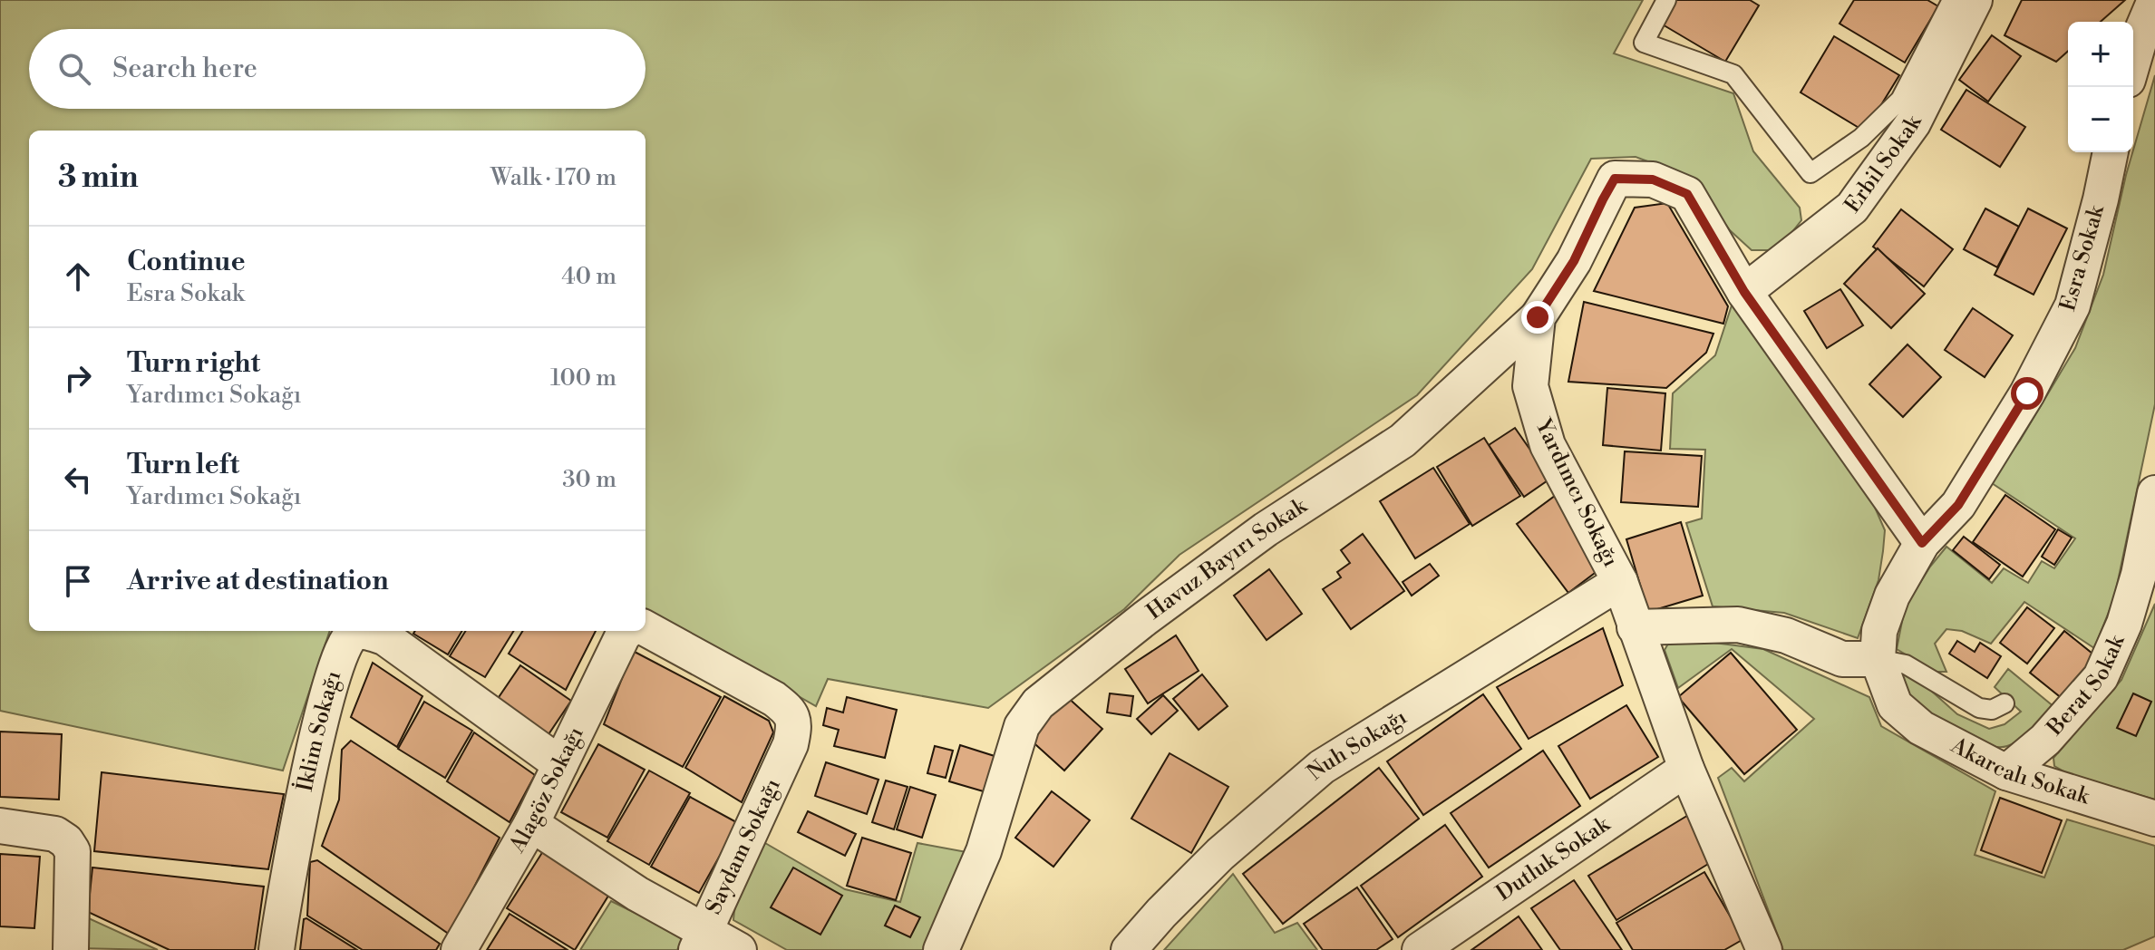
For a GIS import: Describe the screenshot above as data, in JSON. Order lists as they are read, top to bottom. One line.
{"streets":{"street":["Erbil Sokak","Esra Sokak","Yardımcı Sokağı","Havuz Bayırı Sokak","Berat Sokak","İklim Sokağı","Nuh Sokağı","Akarcalı Sokak","Alagöz Sokağı","Saydam Sokağı","Dutluk Sokak"]},"crossings":[["Erbil Sokak","Yardımcı Sokağı"],["Esra Sokak","Yardımcı Sokağı"],["Esra Sokak","Akarcalı Sokak"],["Yardımcı Sokağı","Havuz Bayırı Sokak"],["Yardımcı Sokağı","Nuh Sokağı"],["Yardımcı Sokağı","Dutluk Sokak"],["Berat Sokak","Akarcalı Sokak"],["İklim Sokağı","Alagöz Sokağı"]],"page":{"map_buttons":["+","−"],"search":"Search here","heading":["3 min","Walk · 170 m"],"list":[["Continue","Esra Sokak","40 m"],["Turn right","Yardımcı Sokağı","100 m"],["Turn left","Yardımcı Sokağı","30 m"],"Arrive at destination"]}}
